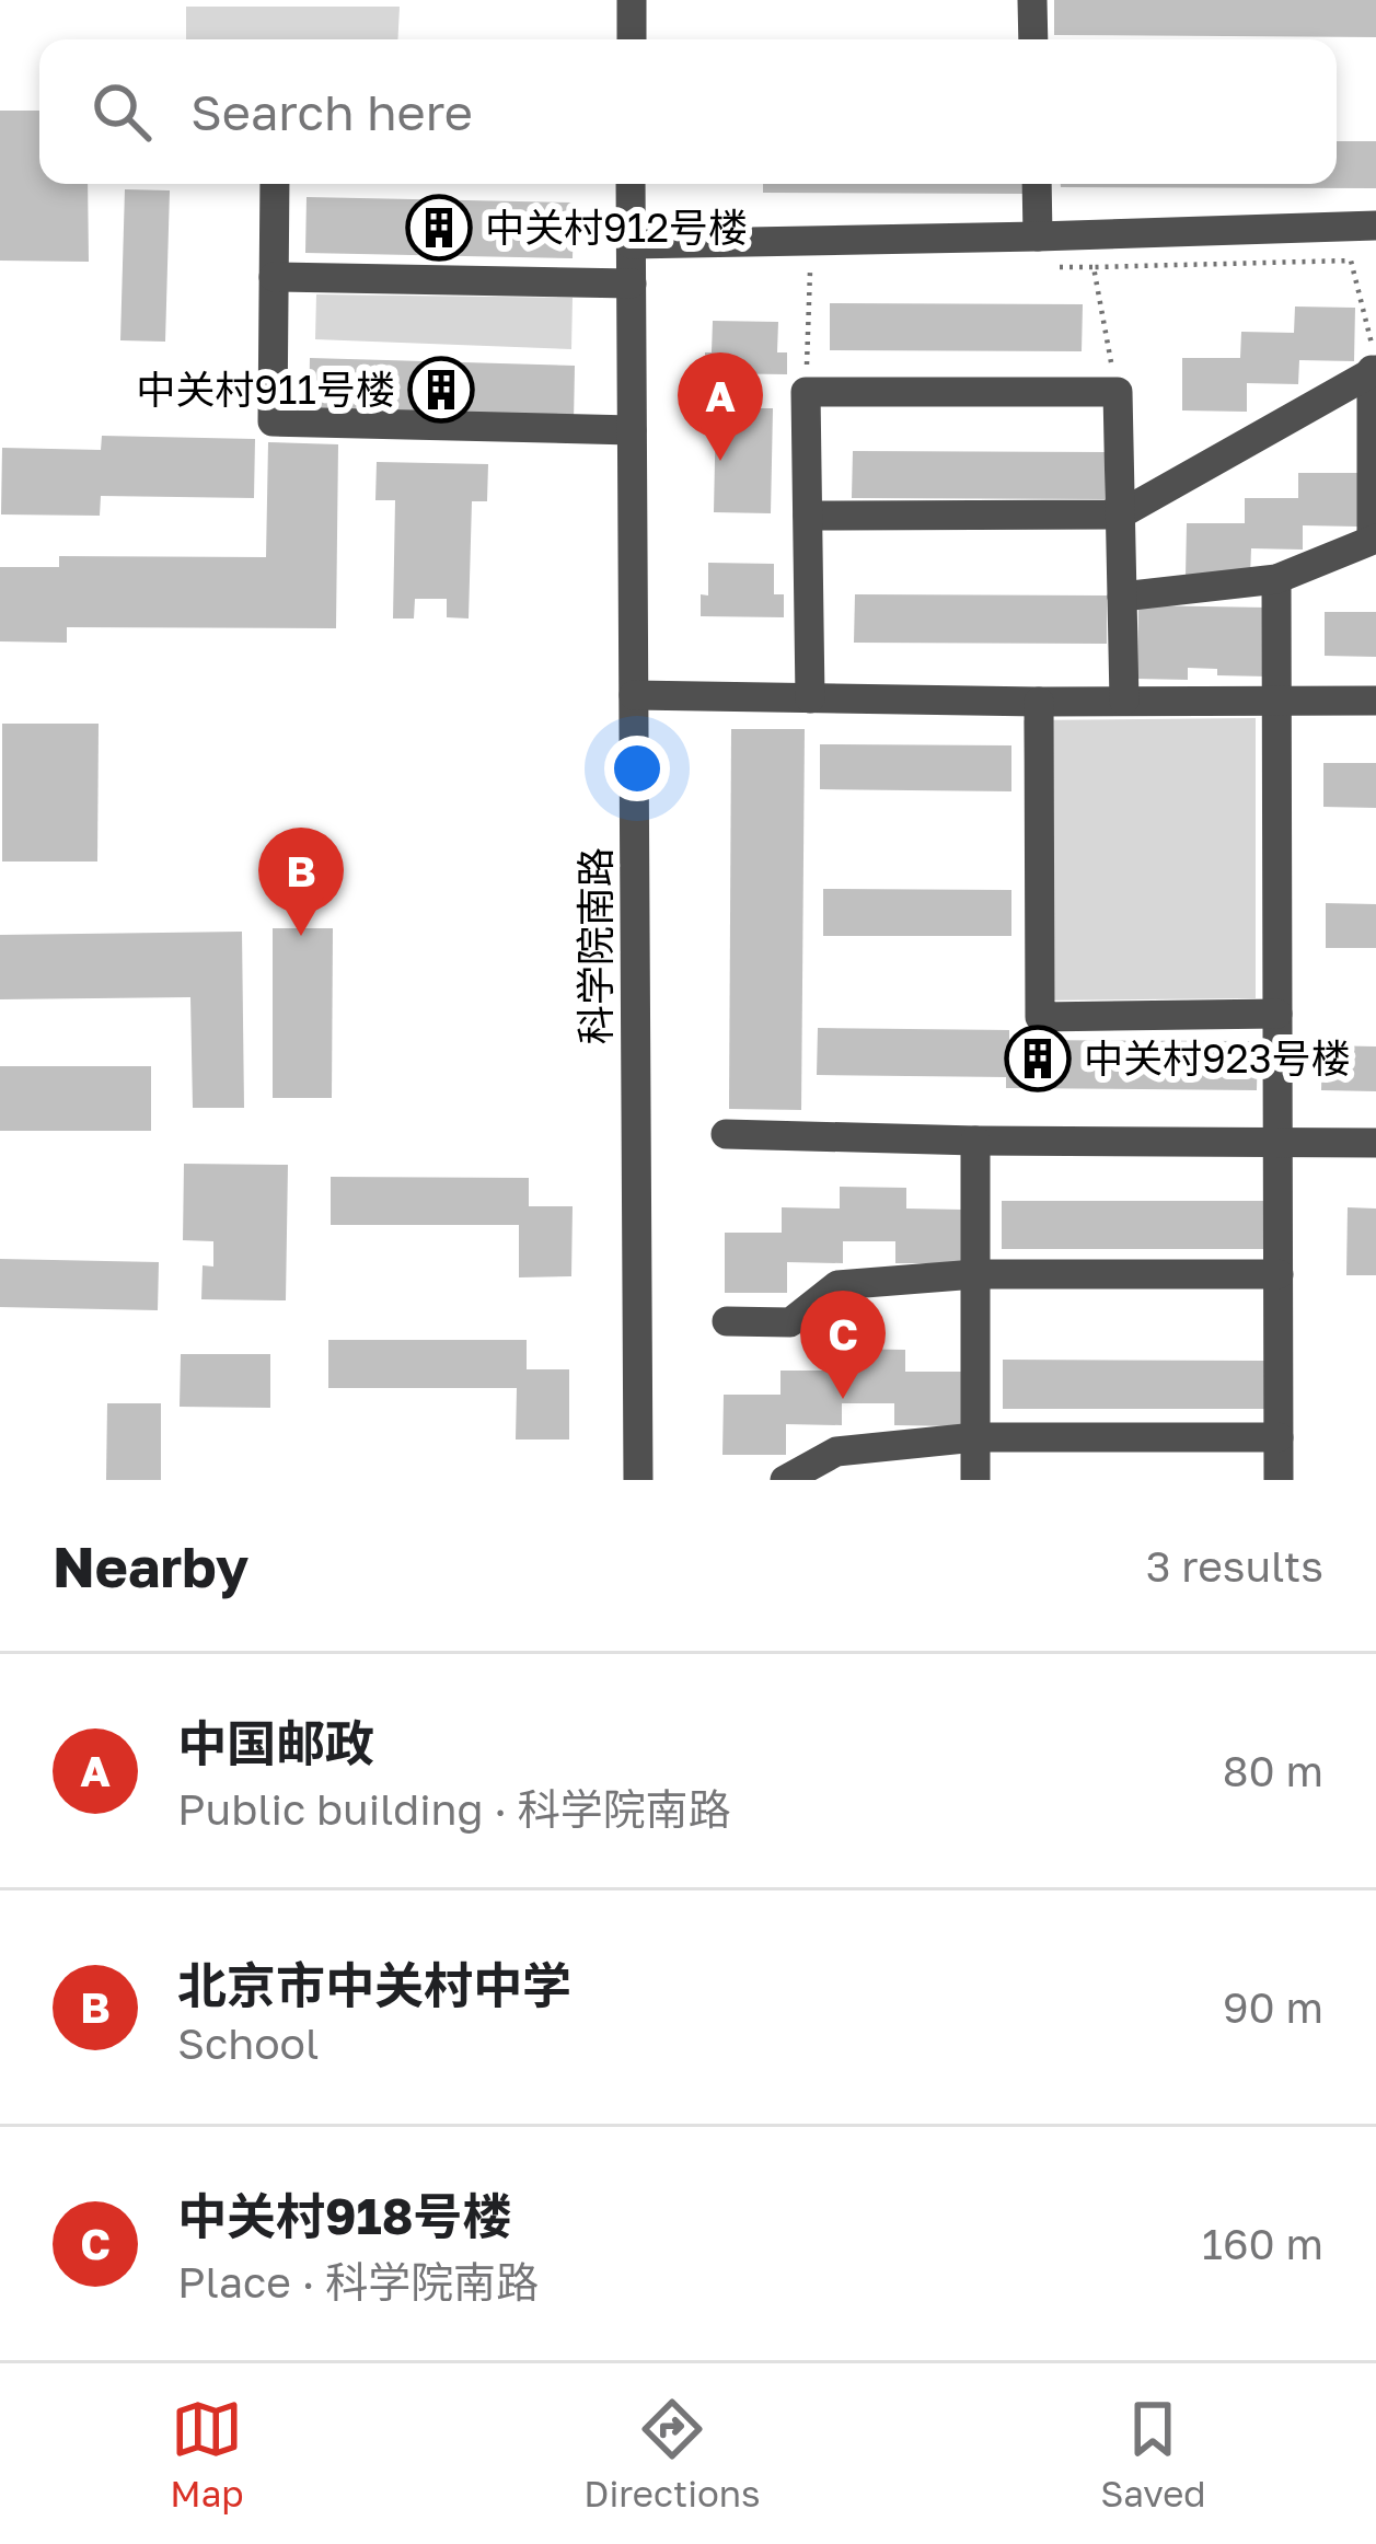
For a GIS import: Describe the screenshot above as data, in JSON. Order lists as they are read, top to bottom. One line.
{"streets":{"street":["科学院南路"]},"places":{"building":["中关村912号楼","中关村911号楼","中关村923号楼"]},"page":{"search":"Search here","pins":["A","B","C"],"heading":["Nearby","3 results"],"list":[{"mark":"A","name":"中国邮政","note":"Public building · 科学院南路","value":"80 m"},{"mark":"B","name":"北京市中关村中学","note":"School","value":"90 m"},{"mark":"C","name":"中关村918号楼","note":"Place · 科学院南路","value":"160 m"}],"nav":["Map","Directions","Saved"]}}
